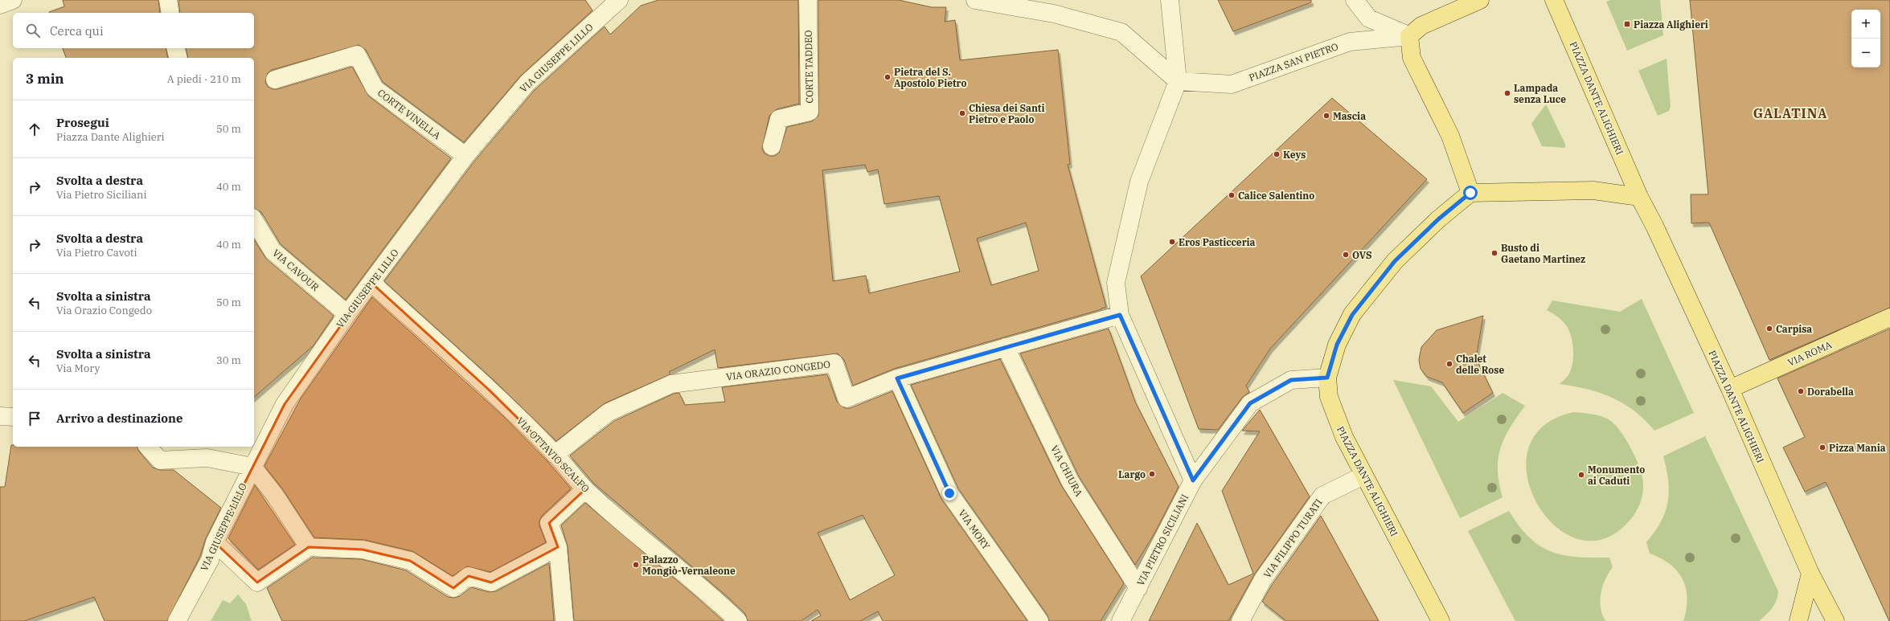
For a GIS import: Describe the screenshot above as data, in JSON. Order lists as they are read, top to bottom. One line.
{"streets":{"main road":["PIAZZA DANTE ALIGHIERI","VIA ROMA"],"street":["VIA GIUSEPPE LILLO","PIAZZA SAN PIETRO","CORTE TADDEO","CORTE VINELLA","VIA CAVOUR","VIA ORAZIO CONGEDO","VIA OTTAVIO SCALFO","VIA CHIURA","VIA MORY","VIA FILIPPO TURATI","VIA PIETRO SICILIANI"]},"crossings":[["VIA GIUSEPPE LILLO","CORTE VINELLA"],["VIA GIUSEPPE LILLO","VIA CAVOUR"],["VIA GIUSEPPE LILLO","VIA OTTAVIO SCALFO"],["PIAZZA DANTE ALIGHIERI","VIA ROMA"],["PIAZZA DANTE ALIGHIERI","VIA FILIPPO TURATI"],["PIAZZA DANTE ALIGHIERI","VIA PIETRO SICILIANI"],["VIA ORAZIO CONGEDO","VIA OTTAVIO SCALFO"],["VIA ORAZIO CONGEDO","VIA CHIURA"],["VIA ORAZIO CONGEDO","VIA MORY"],["VIA CHIURA","VIA PIETRO SICILIANI"]],"districts":["GALATINA"],"places":{"transit":["Piazza Alighieri"],"other":["Pietra del S. Apostolo Pietro","Lampada senza Luce","Chiesa dei Santi Pietro e Paolo","Mascia","Keys","Calice Salentino","Eros Pasticceria","Busto di Gaetano Martinez","OVS","Carpisa","Chalet delle Rose","Dorabella","Pizza Mania","Largo","Monumento ai Caduti","Palazzo Mongiò-Vernaleone"]},"page":{"map_buttons":["+","−"],"search":"Cerca qui","heading":["3 min","A piedi · 210 m"],"list":[["Prosegui","Piazza Dante Alighieri","50 m"],["Svolta a destra","Via Pietro Siciliani","40 m"],["Svolta a destra","Via Pietro Cavoti","40 m"],["Svolta a sinistra","Via Orazio Congedo","50 m"],["Svolta a sinistra","Via Mory","30 m"],"Arrivo a destinazione"]}}
